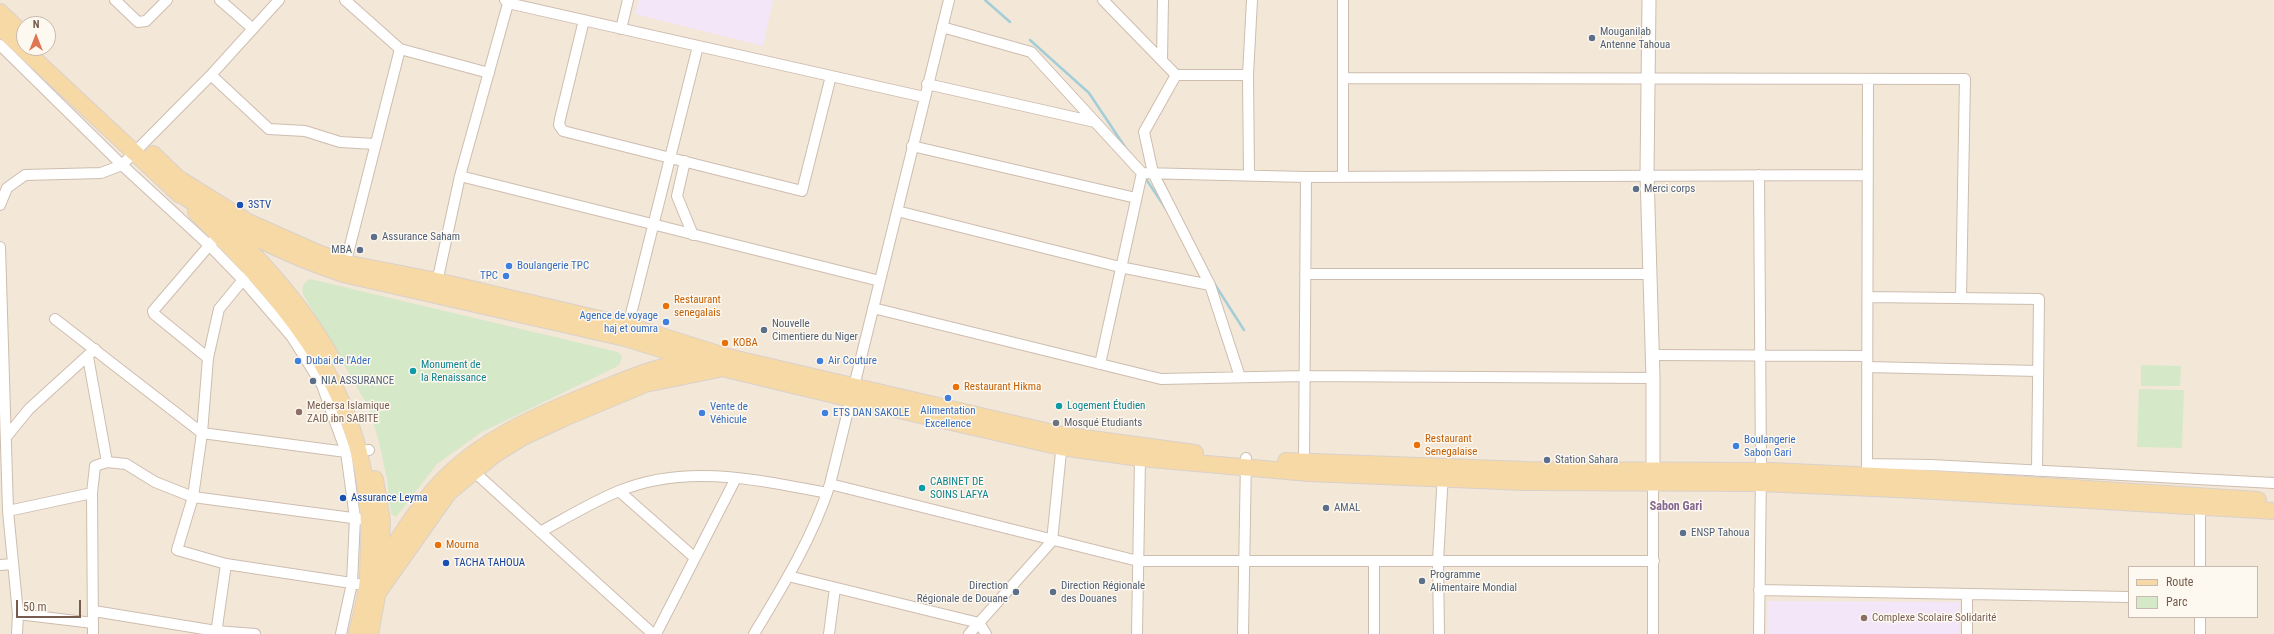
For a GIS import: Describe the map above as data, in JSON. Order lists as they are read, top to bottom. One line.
{"districts":["Sabon Gari"],"places":["Mouganilab Antenne Tahoua","Merci corps","3STV","Assurance Saham","MBA","Boulangerie TPC","TPC","Restaurant senegalais","Agence de voyage haj et oumra","Nouvelle Cimentiere du Niger","KOBA","Dubai de l'Ader","Air Couture","Monument de la Renaissance","NIA ASSURANCE","Restaurant Hikma","Alimentation Excellence","Logement Étudien","Medersa Islamique ZAID ibn SABITE","Vente de Véhicule","ETS DAN SAKOLE","Mosqué Etudiants","Restaurant Senegalaise","Boulangerie Sabon Gari","Station Sahara","CABINET DE SOINS LAFYA","Assurance Leyma","AMAL","ENSP Tahoua","Mourna","TACHA TAHOUA","Programme Alimentaire Mondial","Direction Régionale de Douane","Direction Régionale des Douanes","Complexe Scolaire Solidarité"],"legend":["Route","Parc"],"scale_bar":"50 m","north":"top"}
